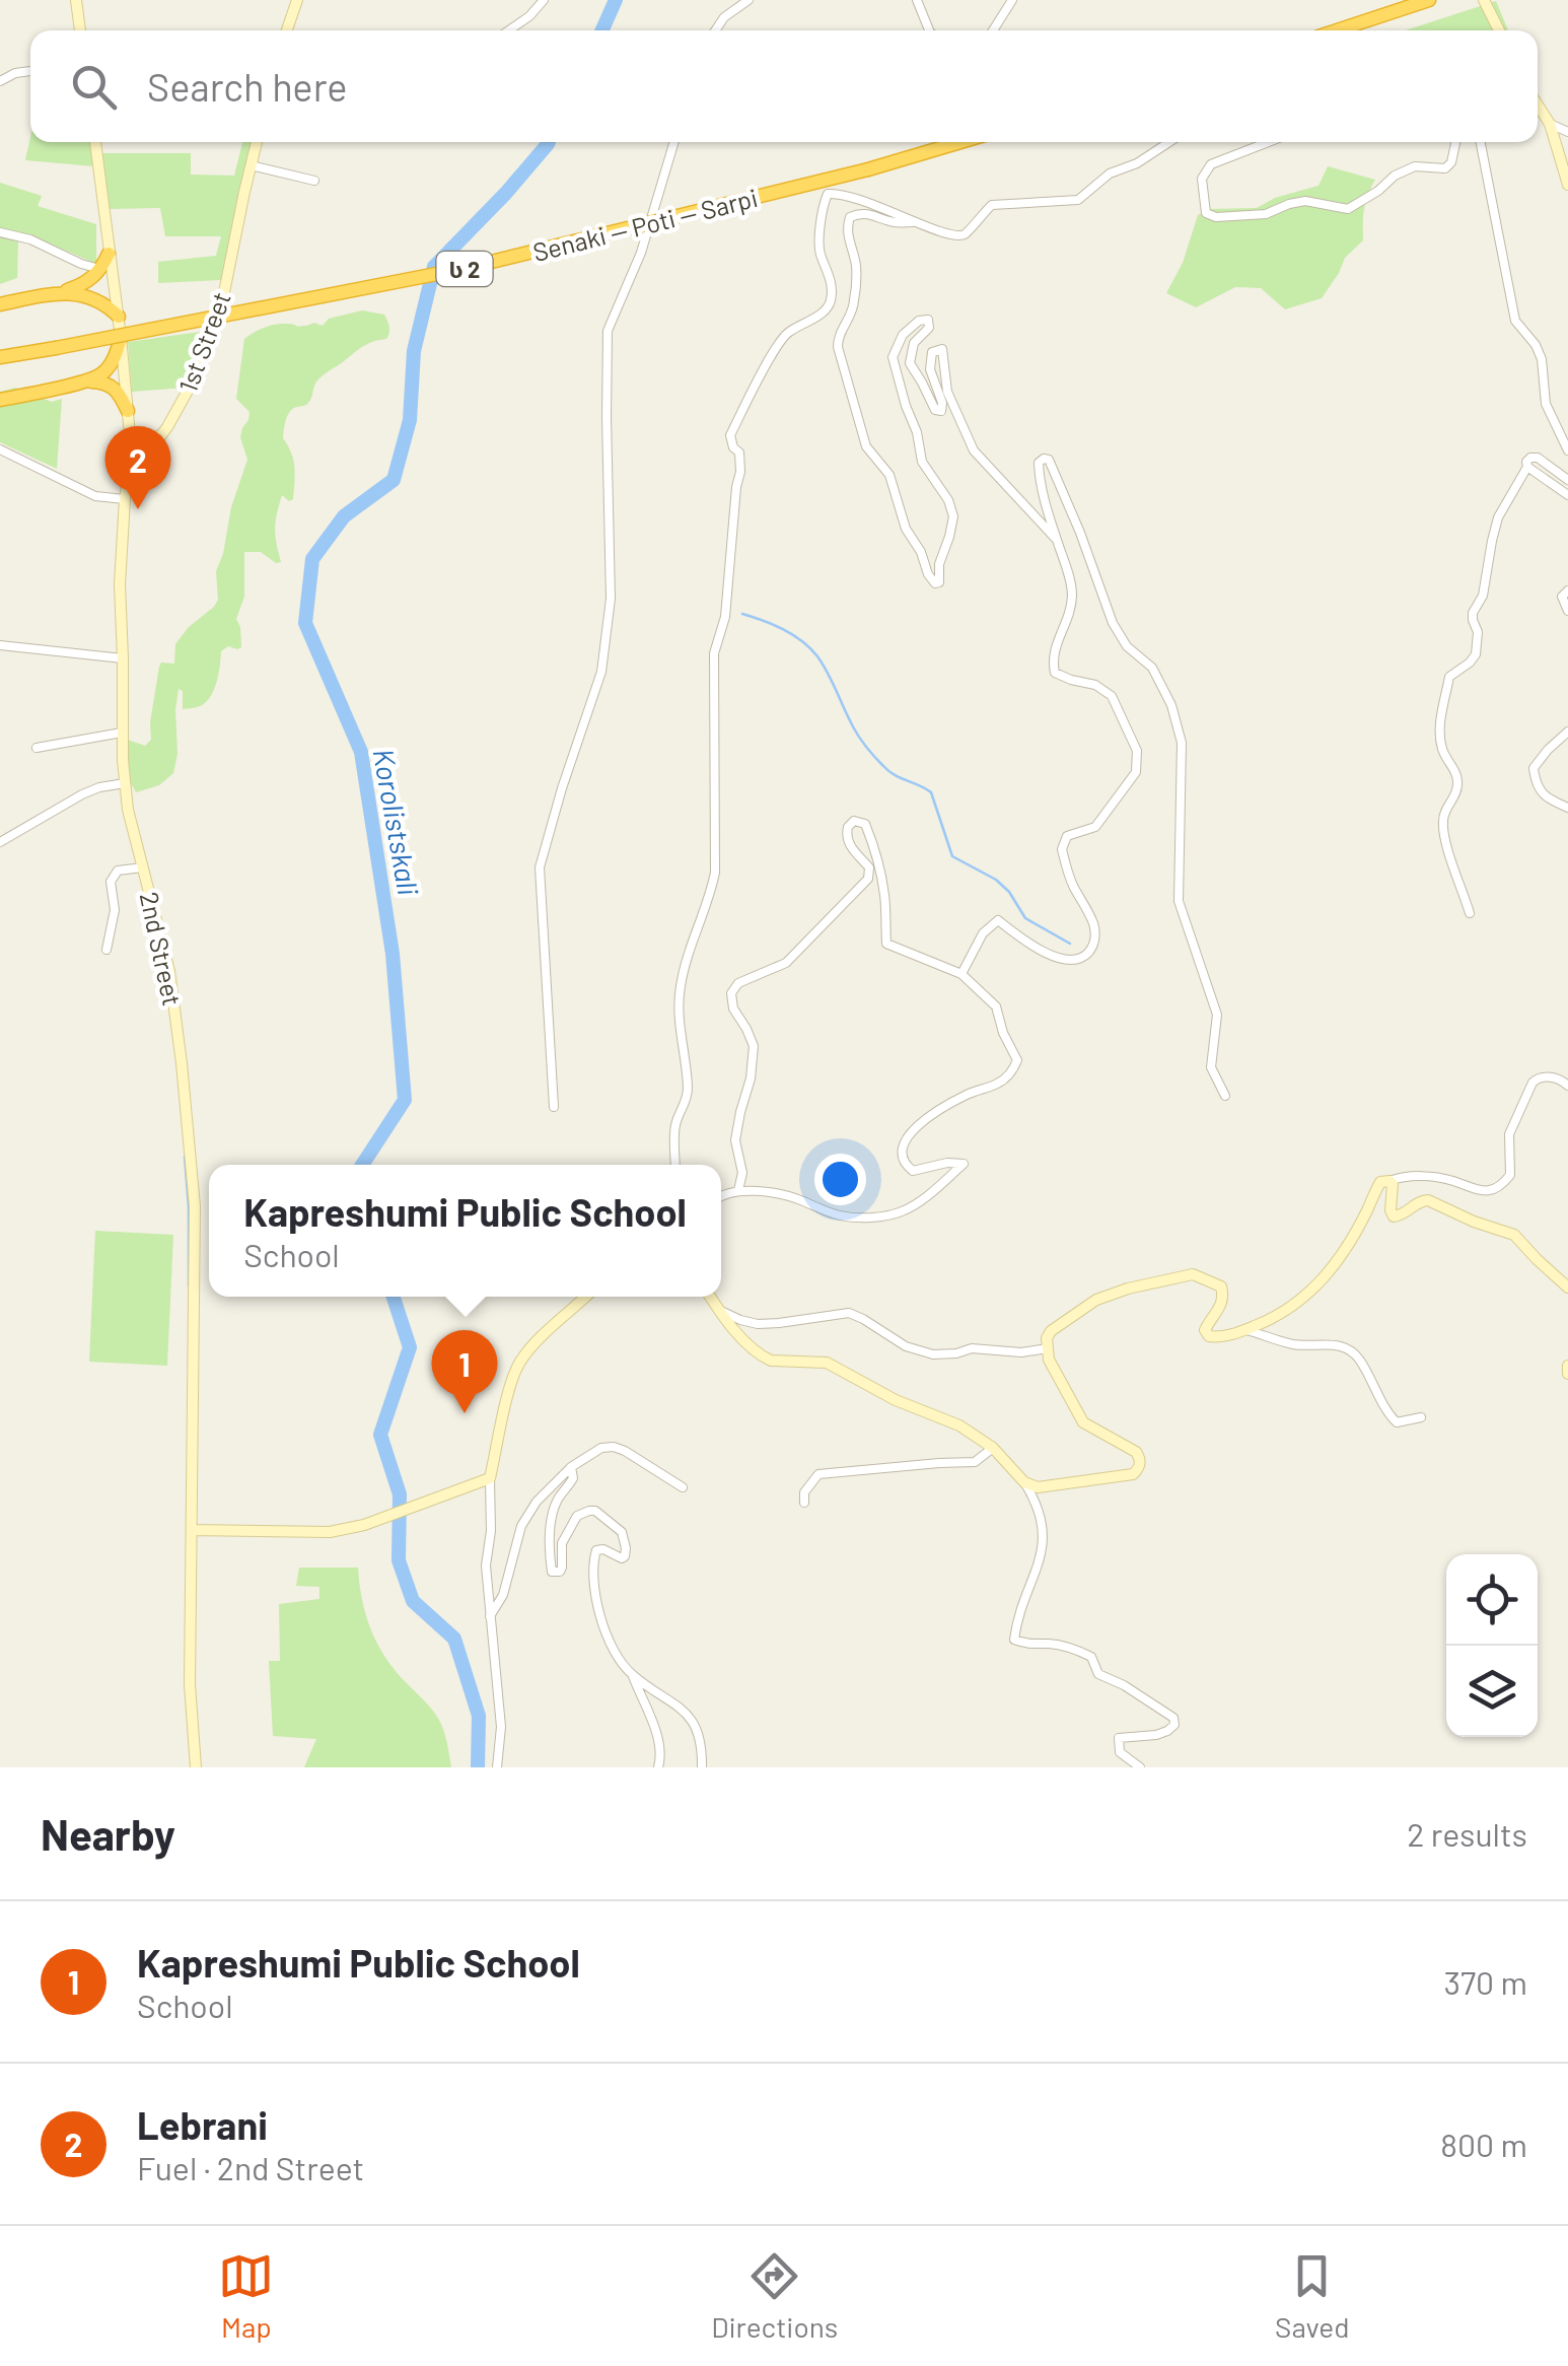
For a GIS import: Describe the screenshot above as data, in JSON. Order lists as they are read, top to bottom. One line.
{"streets":{"highway":["Senaki — Poti — Sarpi","ს 2"],"street":["1st Street","2nd Street"]},"crossings":[["1st Street","2nd Street"]],"water":["Korolistskali"],"page":{"search":"Search here","pins":["2","1"],"popup":["Kapreshumi Public School","School"],"heading":["Nearby","2 results"],"list":[{"mark":"1","name":"Kapreshumi Public School","note":"School","value":"370 m"},{"mark":"2","name":"Lebrani","note":"Fuel · 2nd Street","value":"800 m"}],"nav":["Map","Directions","Saved"]}}
